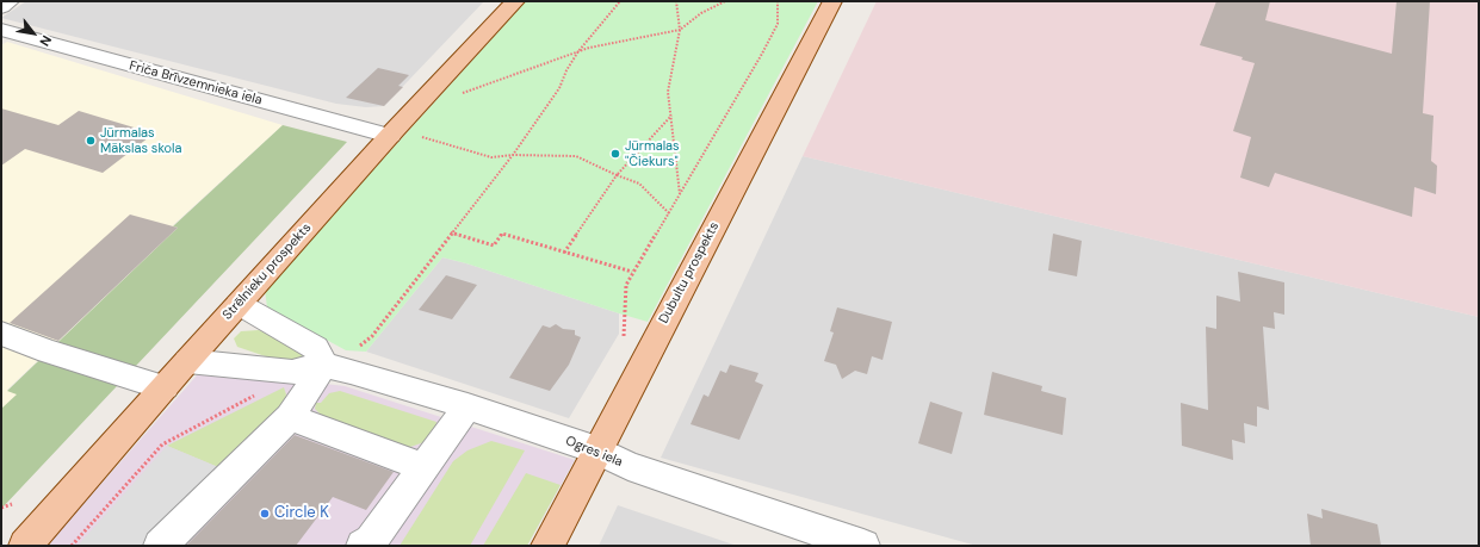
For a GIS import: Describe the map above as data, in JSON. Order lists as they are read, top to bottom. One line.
{"streets":{"main road":["Strēlnieku prospekts","Dubultu prospekts"],"street":["Friča Brīvzemnieka iela","Ogres iela"]},"crossings":[["Friča Brīvzemnieka iela","Strēlnieku prospekts"],["Strēlnieku prospekts","Ogres iela"],["Dubultu prospekts","Ogres iela"]],"places":["Jūrmalas Mākslas skola","Jūrmalas \"Čiekurs\"","Circle K"],"north":"bottom right"}
